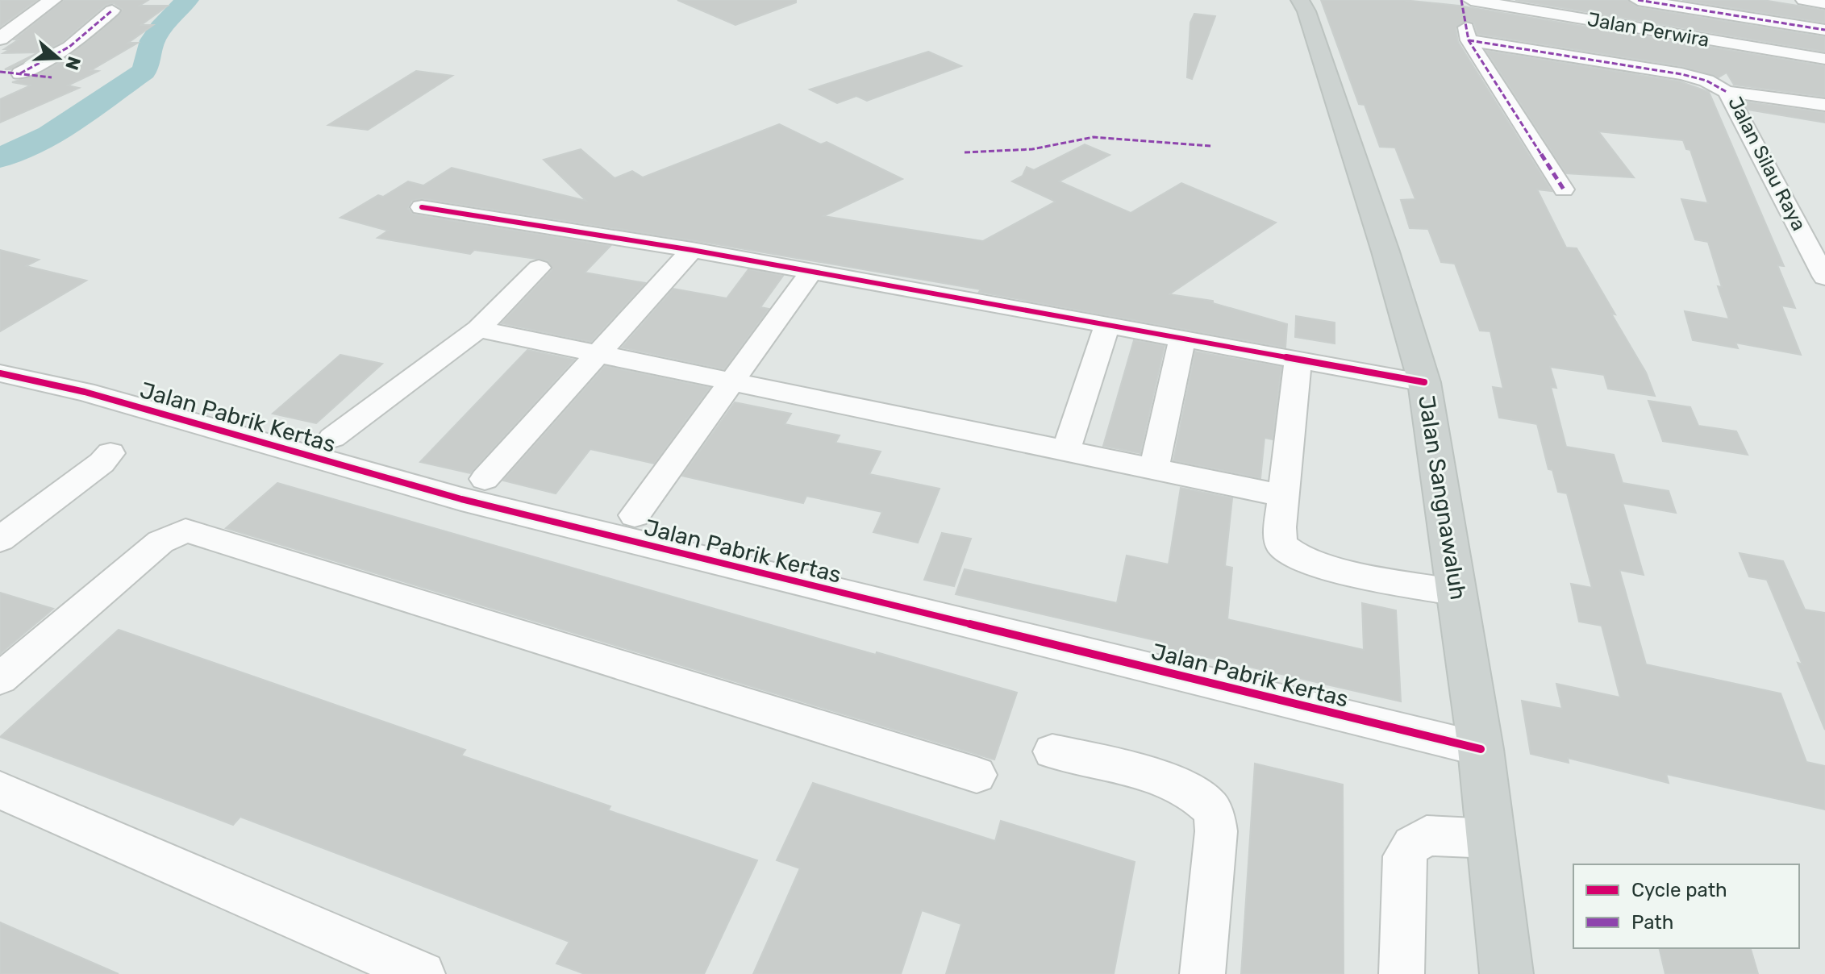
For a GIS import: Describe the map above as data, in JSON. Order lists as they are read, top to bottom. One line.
{"streets":{"main road":["Jalan Sangnawaluh"],"street":["Jalan Perwira","Jalan Silau Raya","Jalan Pabrik Kertas"]},"crossings":[["Jalan Pabrik Kertas","Jalan Sangnawaluh"]],"legend":["Cycle path","Path"],"north":"right"}
